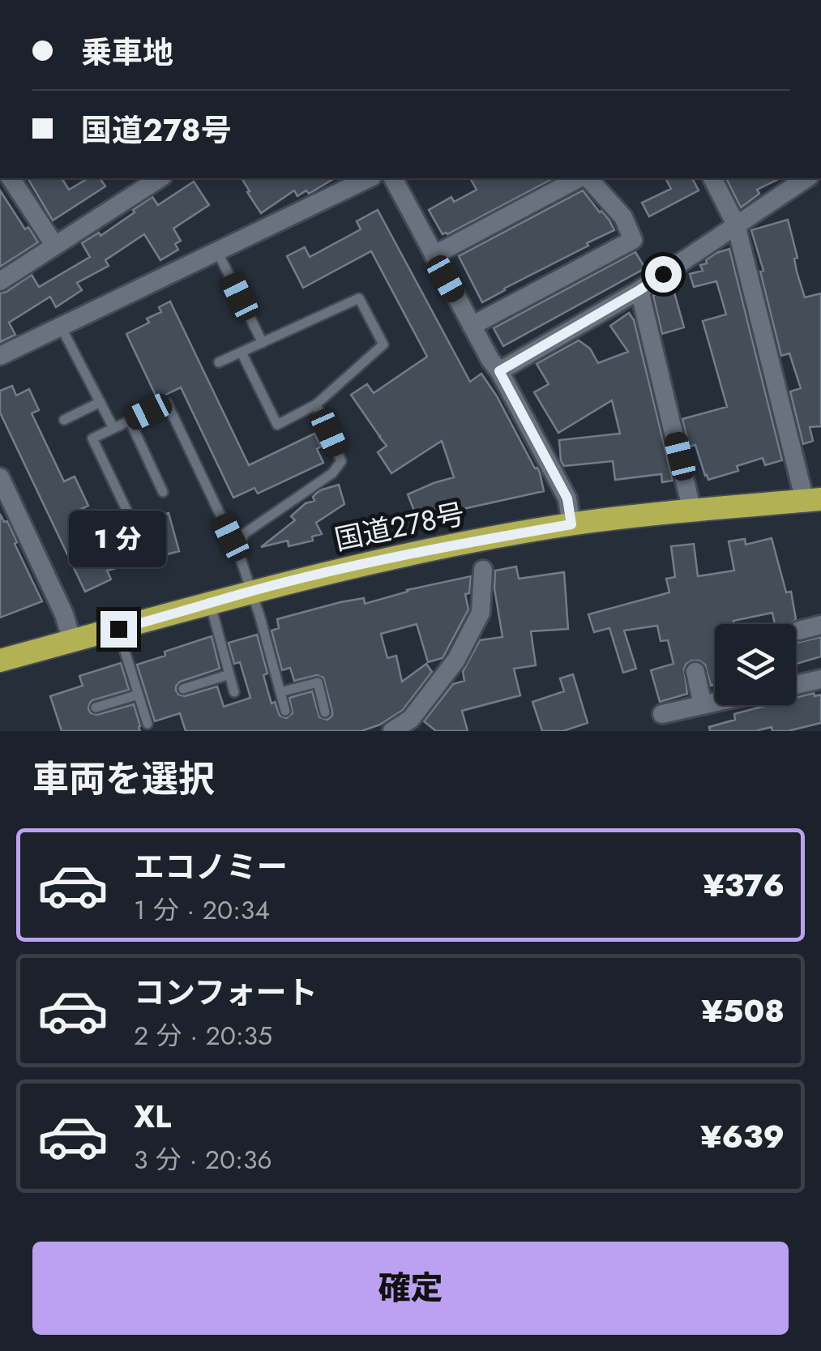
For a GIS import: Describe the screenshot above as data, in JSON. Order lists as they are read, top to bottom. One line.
{"streets":{"highway":["国道278号"]},"page":{"banner":["乗車地","国道278号"],"bubble":"1 分","heading":"車両を選択","list":[{"name":"エコノミー","note":"1 分 · 20:34","value":"¥376"},{"name":"コンフォート","note":"2 分 · 20:35","value":"¥508"},{"name":"XL","note":"3 分 · 20:36","value":"¥639"}],"buttons":"確定"}}
